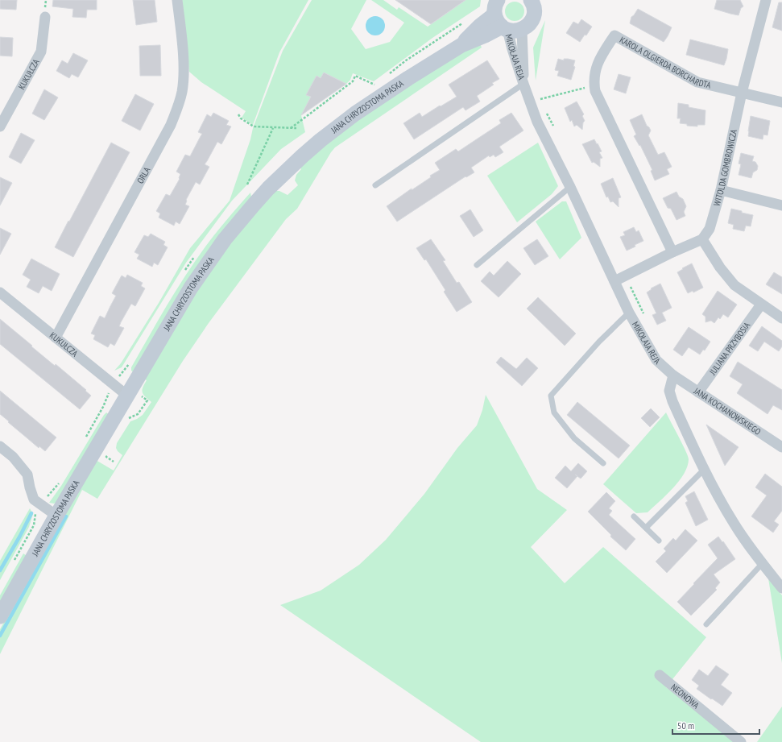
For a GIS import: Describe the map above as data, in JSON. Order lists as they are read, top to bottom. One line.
{"streets":{"street":["MIKOŁAJA REJA","KAROLA OLGIERDA BORCHARDTA","KUKUŁCZA","JANA CHRYZOSTOMA PASKA","WITOLDA GOMBROWICZA","ORLA","JULIANA PRZYBOSIA","JANA KOCHANOWSKIEGO","NEONOWA"]},"crossings":[["MIKOŁAJA REJA","JANA CHRYZOSTOMA PASKA"],["MIKOŁAJA REJA","JANA KOCHANOWSKIEGO"],["KAROLA OLGIERDA BORCHARDTA","WITOLDA GOMBROWICZA"],["KUKUŁCZA","JANA CHRYZOSTOMA PASKA"],["KUKUŁCZA","ORLA"],["JULIANA PRZYBOSIA","JANA KOCHANOWSKIEGO"]],"scale_bar":"50 m"}
